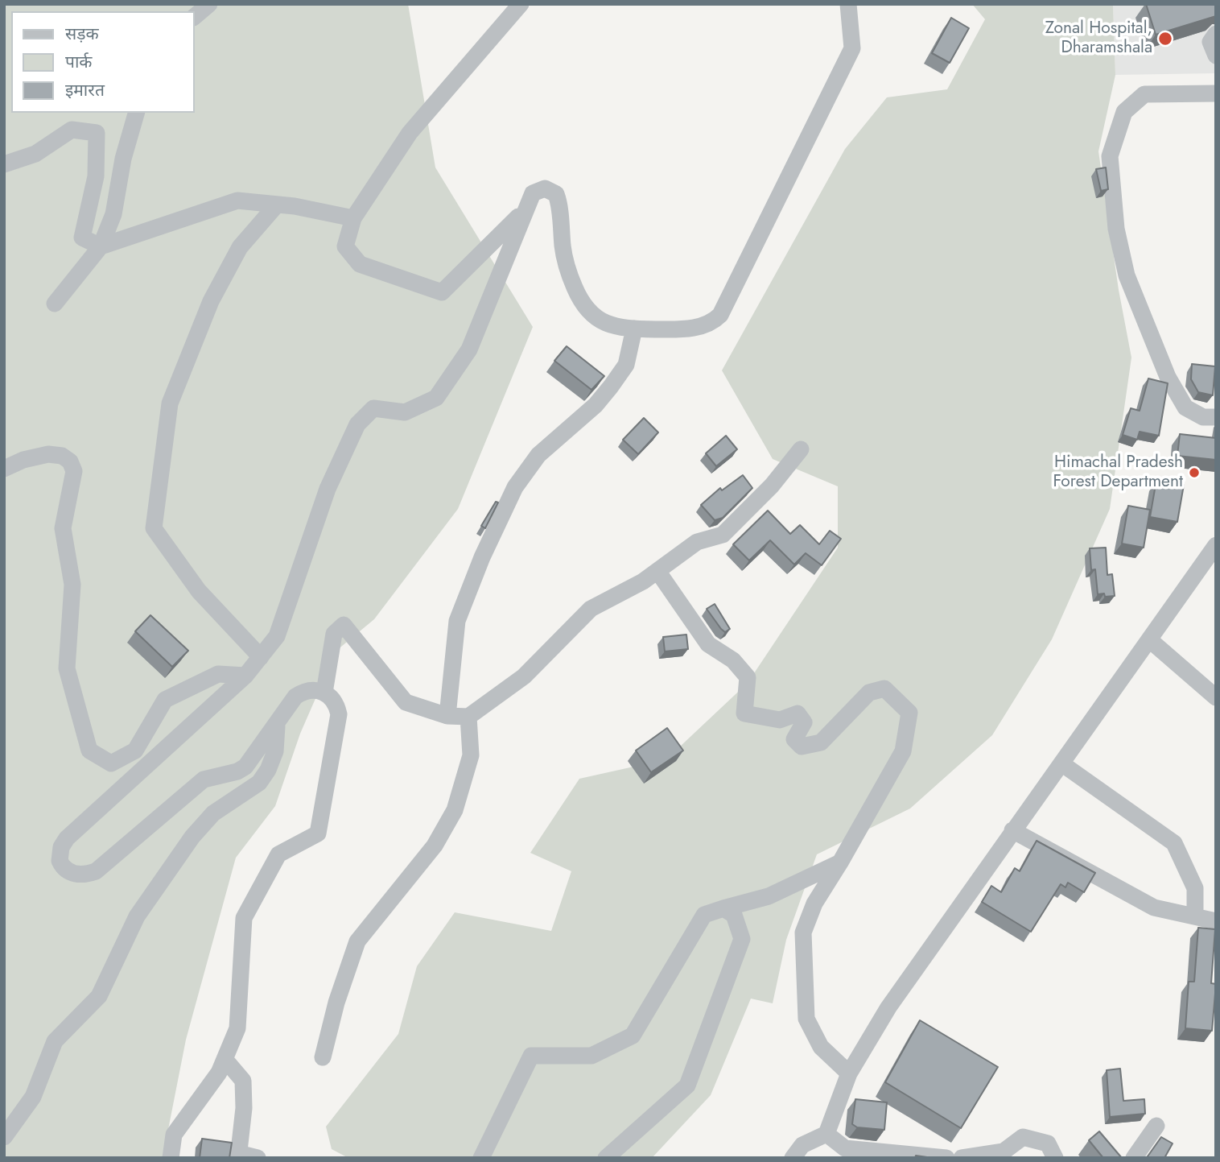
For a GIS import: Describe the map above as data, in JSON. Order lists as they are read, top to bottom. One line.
{"places":["Zonal Hospital, Dharamshala","Himachal Pradesh Forest Department"],"legend":["सड़क","पार्क","इमारत"]}
